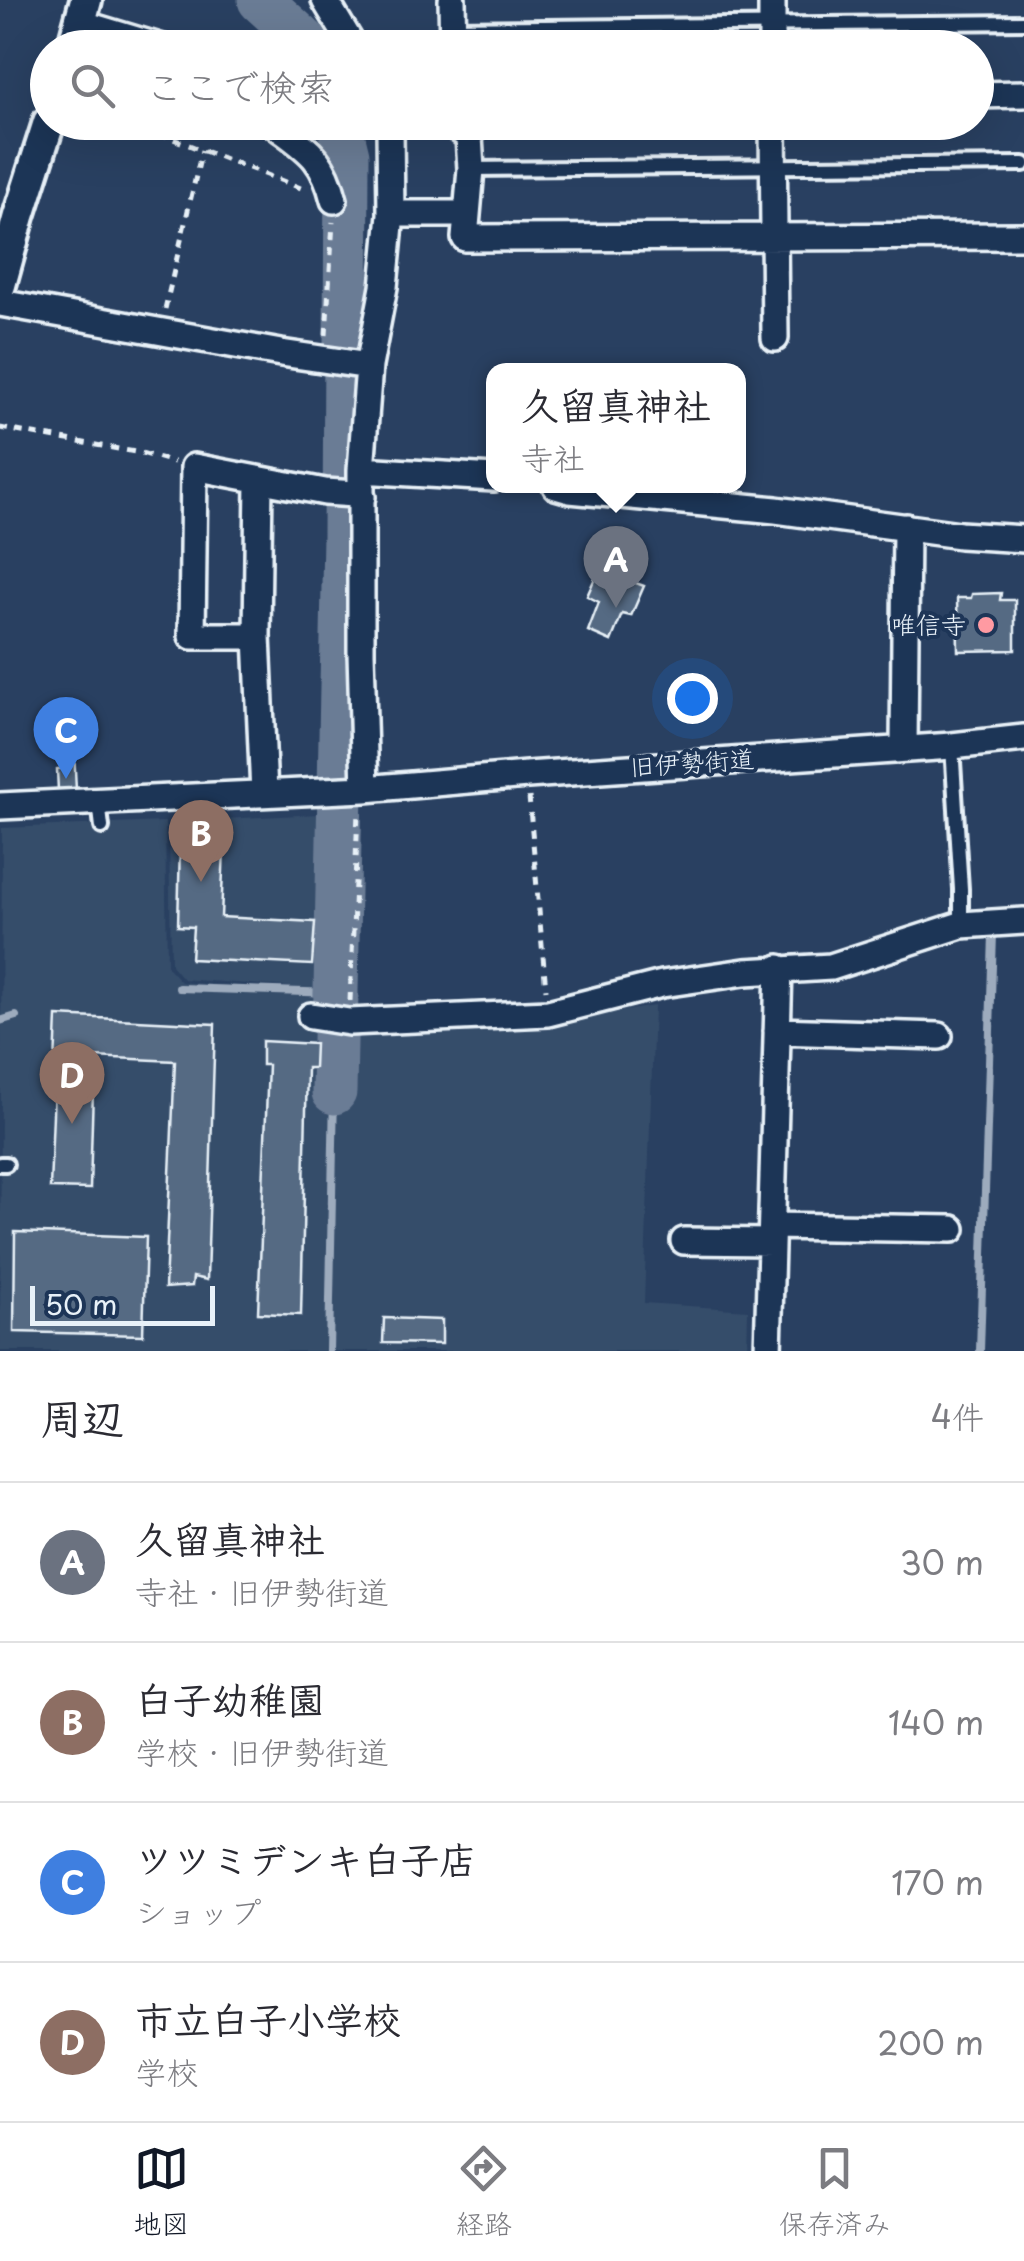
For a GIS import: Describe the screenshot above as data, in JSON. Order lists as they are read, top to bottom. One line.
{"streets":{"street":["旧伊勢街道"]},"places":["唯信寺"],"scale_bar":"50 m","page":{"search":"ここで検索","popup":["久留真神社","寺社"],"pins":["A","C","B","D"],"scale":"50 m","heading":["周辺","4件"],"list":[{"mark":"A","name":"久留真神社","note":"寺社 · 旧伊勢街道","value":"30 m"},{"mark":"B","name":"白子幼稚園","note":"学校 · 旧伊勢街道","value":"140 m"},{"mark":"C","name":"ツツミデンキ白子店","note":"ショップ","value":"170 m"},{"mark":"D","name":"市立白子小学校","note":"学校","value":"200 m"}],"nav":["地図","経路","保存済み"]}}
